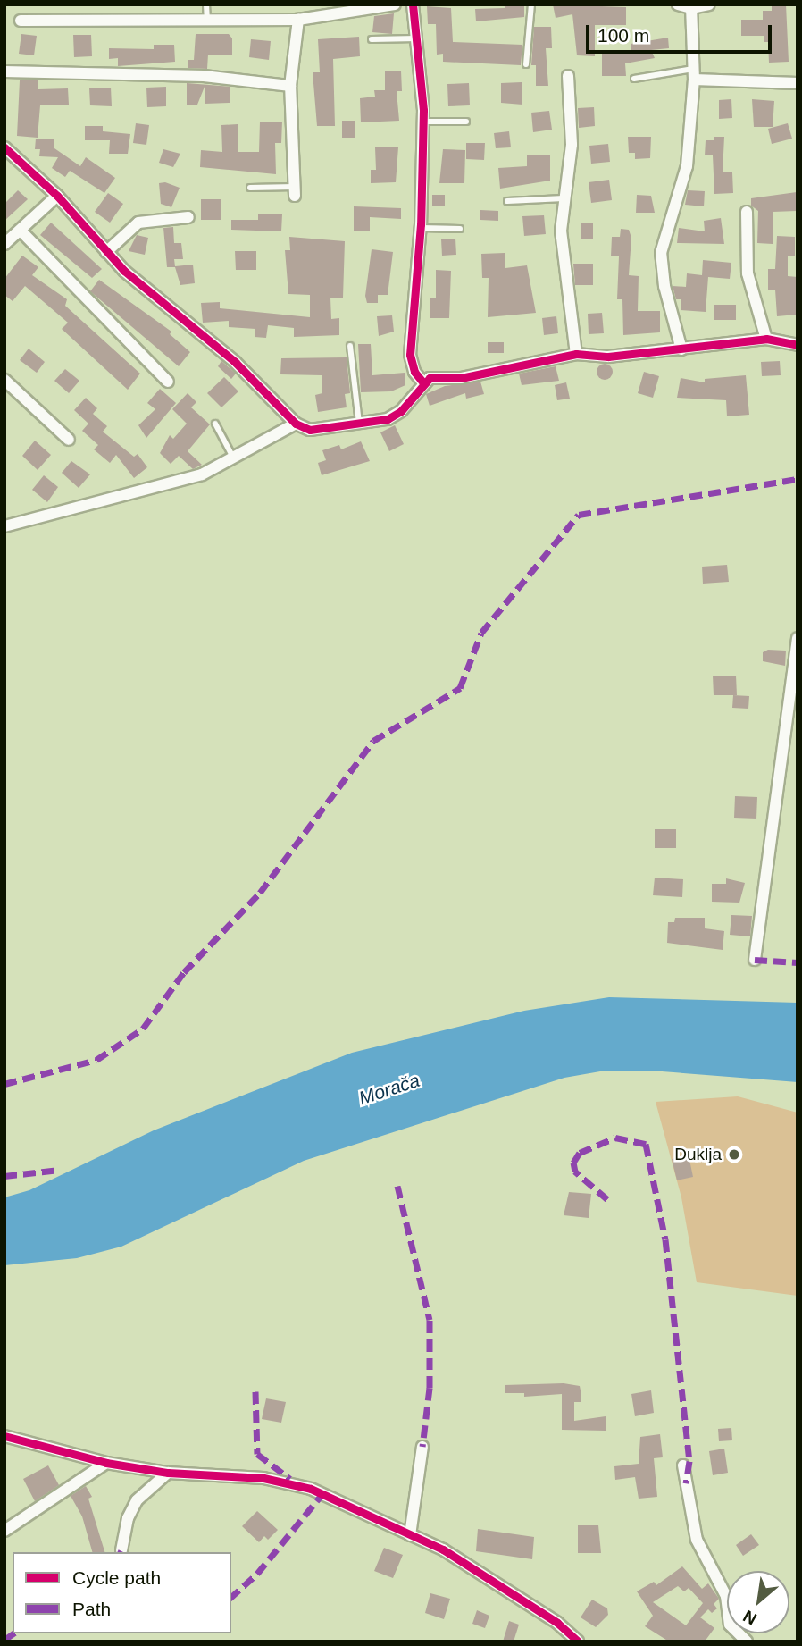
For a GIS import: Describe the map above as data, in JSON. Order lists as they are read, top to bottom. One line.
{"water":["Morača"],"places":["Duklja"],"legend":["Cycle path","Path"],"scale_bar":"100 m","north":"bottom left"}
